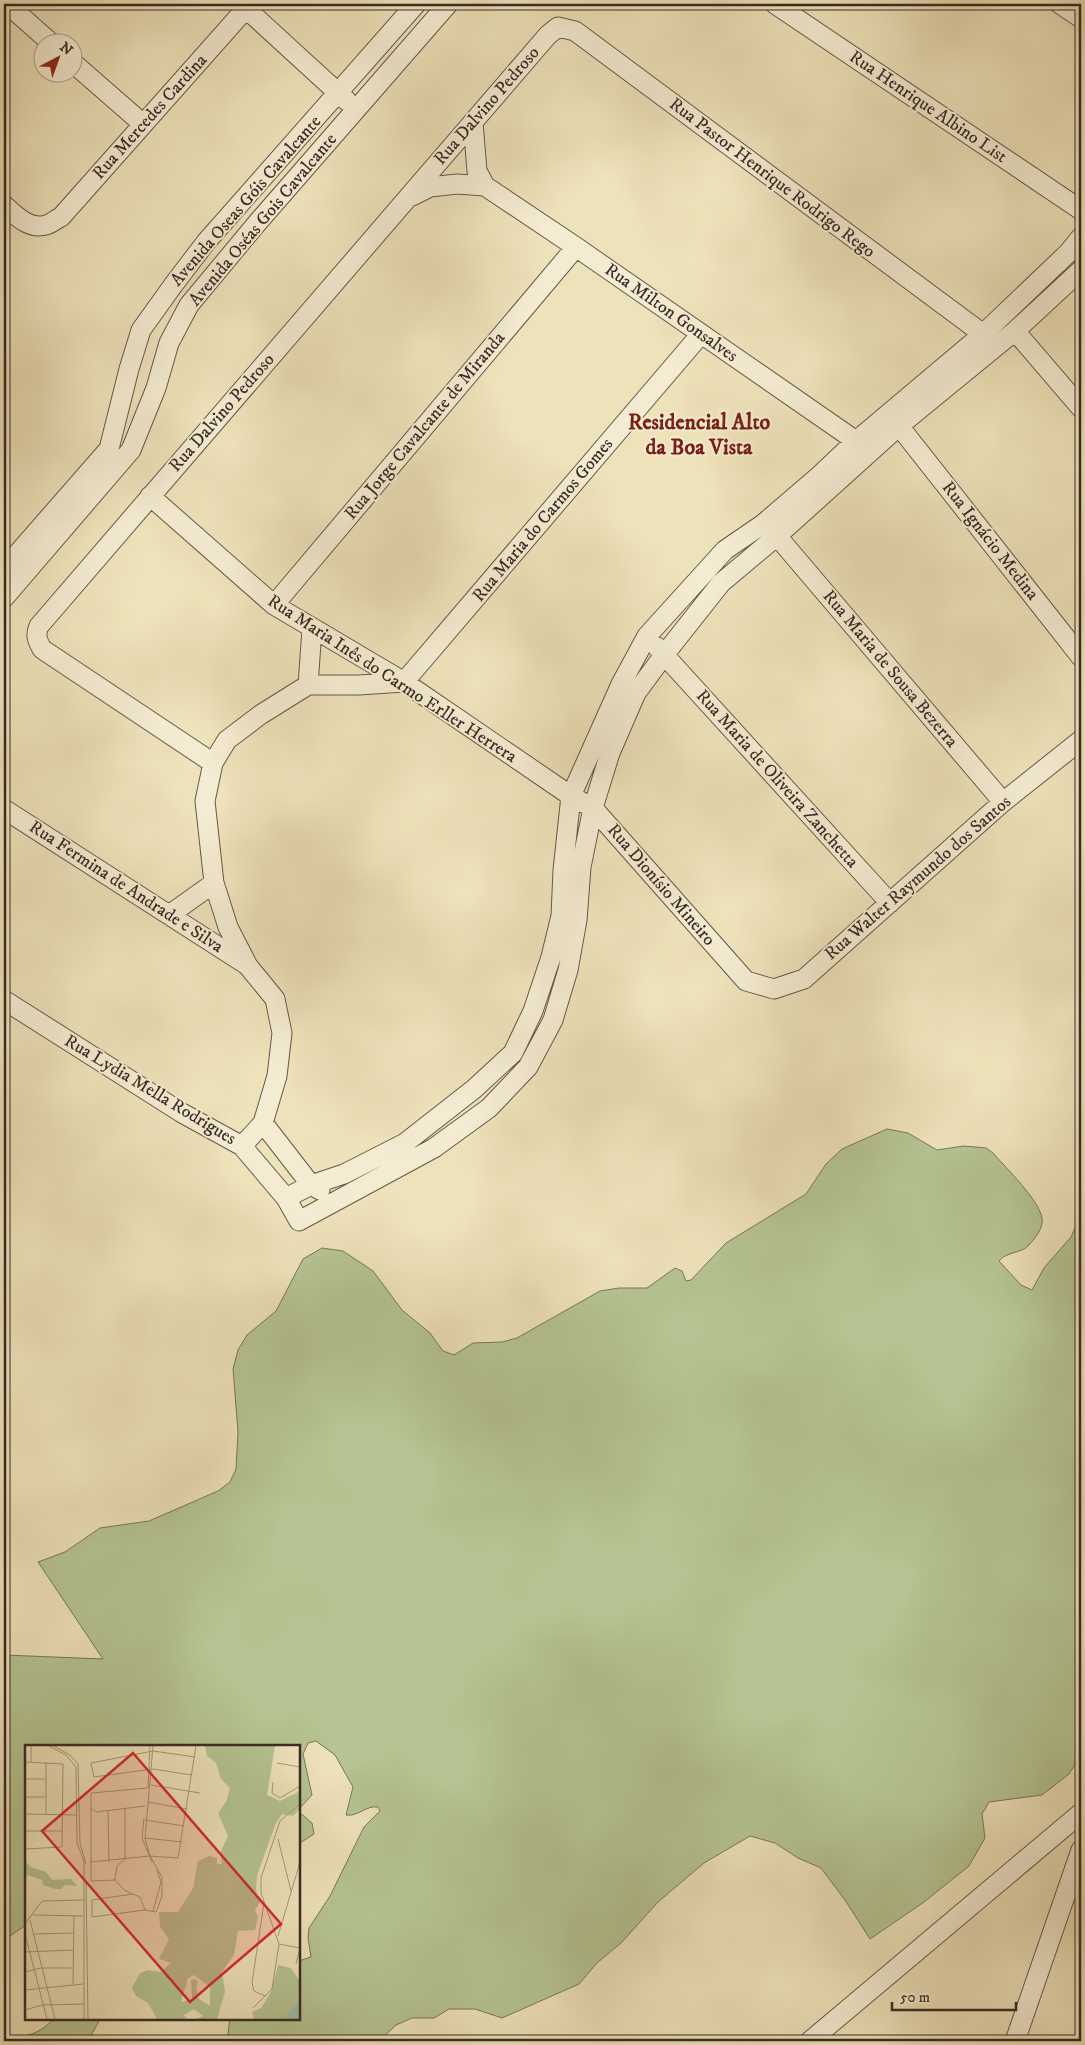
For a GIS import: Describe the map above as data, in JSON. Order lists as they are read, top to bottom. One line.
{"streets":{"street":["Rua Dalvino Pedroso","Rua Henrique Albino List","Rua Mercedes Cardina","Rua Pastor Henrique Rodrigo Rego","Avenida Oseas Góis Cavalcante","Avenida Oséas Gois Cavalcante","Rua Milton Gonsalves","Rua Jorge Cavalcante de Miranda","Rua Maria do Carmos Gomes","Rua Ignácio Medina","Rua Maria de Sousa Bezerra","Rua Maria Inês do Carmo Erller Herrera","Rua Maria de Oliveira Zanchetta","Rua Walter Raymundo dos Santos","Rua Dionísio Mineiro","Rua Fermina de Andrade e Silva","Rua Lydia Mella Rodrigues"]},"crossings":[["Rua Dalvino Pedroso","Rua Pastor Henrique Rodrigo Rego"],["Rua Dalvino Pedroso","Rua Milton Gonsalves"],["Rua Dalvino Pedroso","Rua Maria Inês do Carmo Erller Herrera"],["Rua Milton Gonsalves","Rua Jorge Cavalcante de Miranda"],["Rua Milton Gonsalves","Rua Maria do Carmos Gomes"],["Rua Jorge Cavalcante de Miranda","Rua Maria Inês do Carmo Erller Herrera"],["Rua Maria do Carmos Gomes","Rua Maria Inês do Carmo Erller Herrera"],["Rua Maria de Sousa Bezerra","Rua Walter Raymundo dos Santos"],["Rua Maria Inês do Carmo Erller Herrera","Rua Dionísio Mineiro"],["Rua Maria de Oliveira Zanchetta","Rua Walter Raymundo dos Santos"],["Rua Walter Raymundo dos Santos","Rua Dionísio Mineiro"]],"districts":["Residencial Alto da Boa Vista"],"scale_bar":"50 m","north":"top right"}
